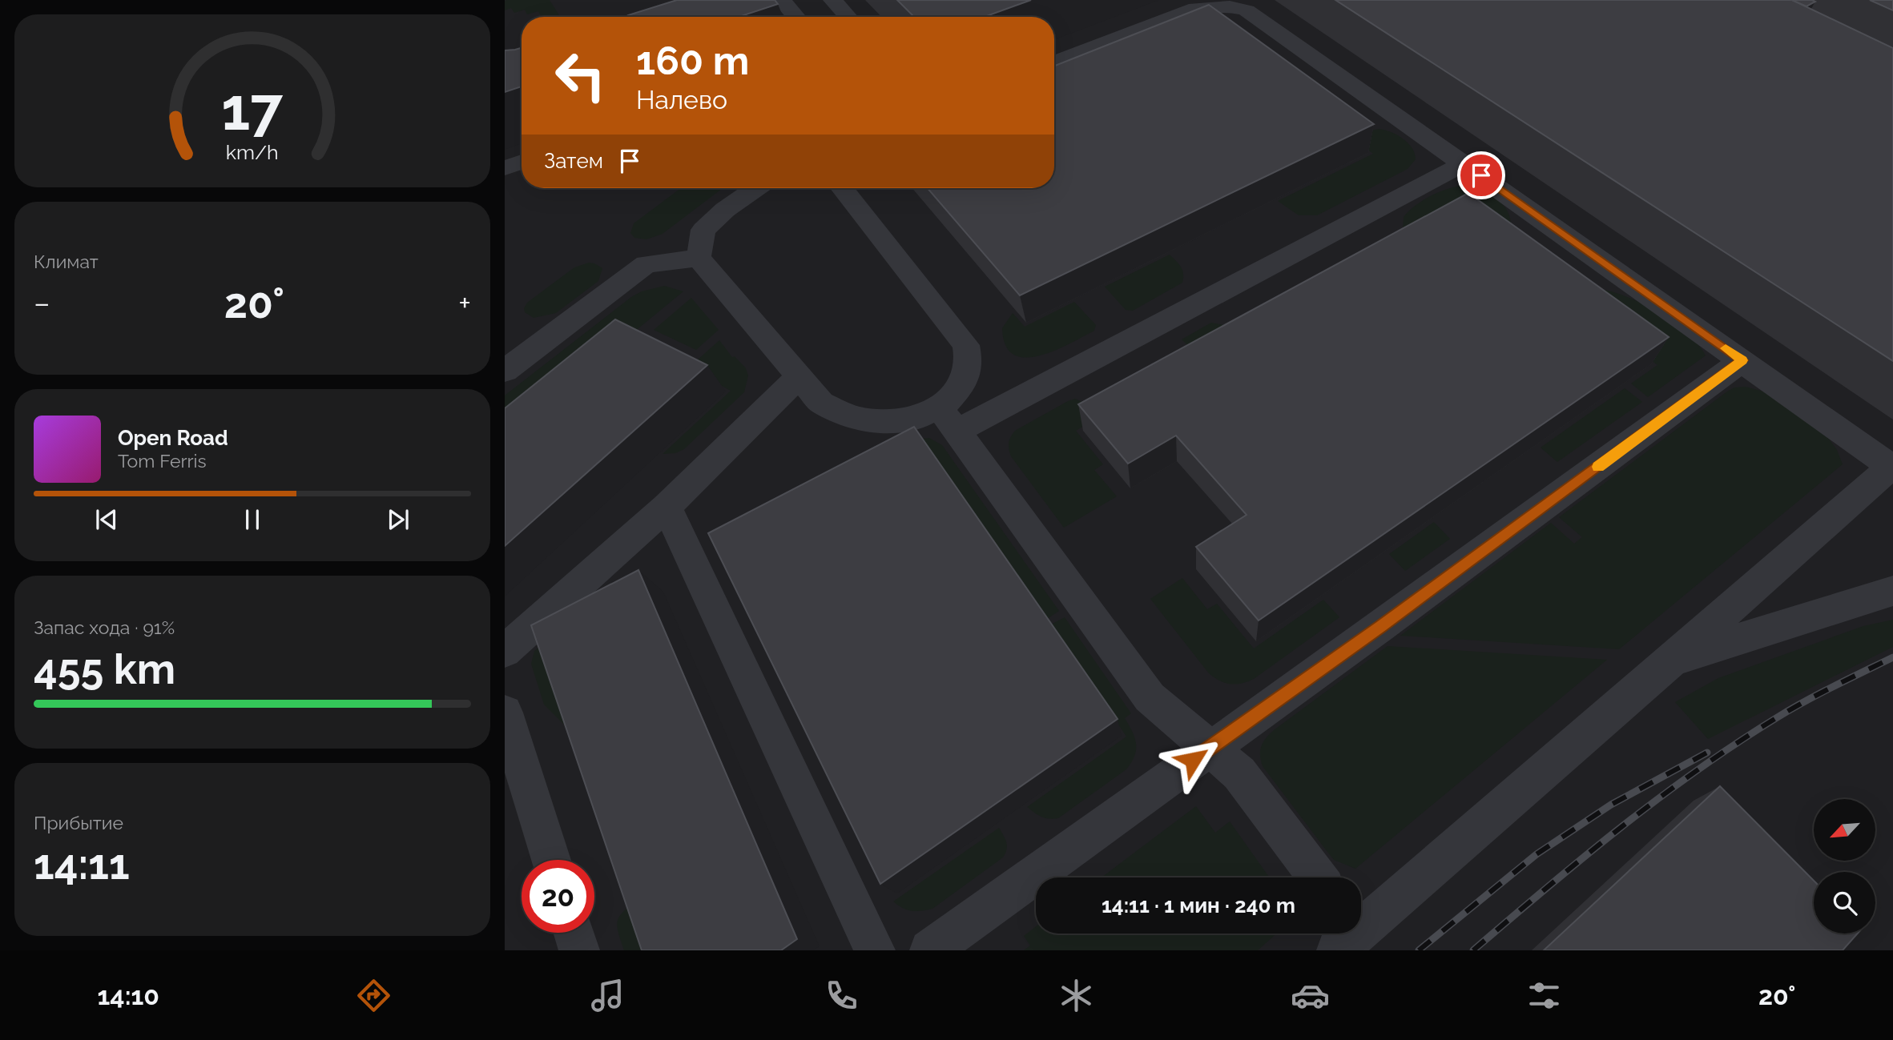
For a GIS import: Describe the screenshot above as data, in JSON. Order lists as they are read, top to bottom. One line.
{"north":"bottom left","page":{"turn":["160 m","Налево"],"then":"Затем","tile":["Климат",["Запас хода · 91%","455 km"],["Прибытие","14:11"]],"heat":["−","20°","+"],"song":["Open Road","Tom Ferris"],"limit":"20","trip":"14:11 · 1 мин · 240 m","tabs":["14:10","20°"],"gauge":["17","km/h"]}}
